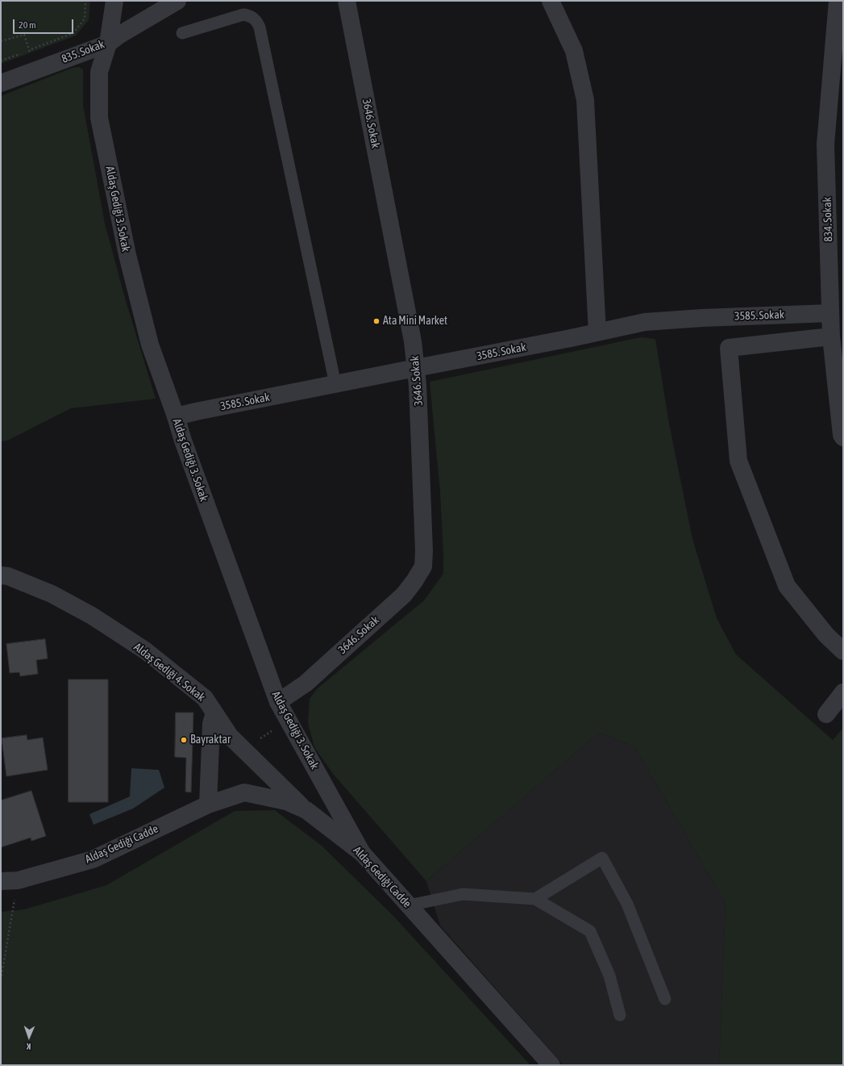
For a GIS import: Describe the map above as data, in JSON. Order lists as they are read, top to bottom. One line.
{"streets":{"street":["835. Sokak","3646. Sokak","Aldaş Gediği 3. Sokak","834. Sokak","3585. Sokak","Aldaş Gediği 4. Sokak","Aldaş Gediği Cadde"]},"crossings":[["835. Sokak","Aldaş Gediği 3. Sokak"],["3646. Sokak","Aldaş Gediği 3. Sokak"],["3646. Sokak","3585. Sokak"],["Aldaş Gediği 3. Sokak","3585. Sokak"],["Aldaş Gediği 3. Sokak","Aldaş Gediği Cadde"],["834. Sokak","3585. Sokak"],["Aldaş Gediği 4. Sokak","Aldaş Gediği Cadde"]],"places":["Ata Mini Market","Bayraktar"],"scale_bar":"20 m","north":"bottom"}
